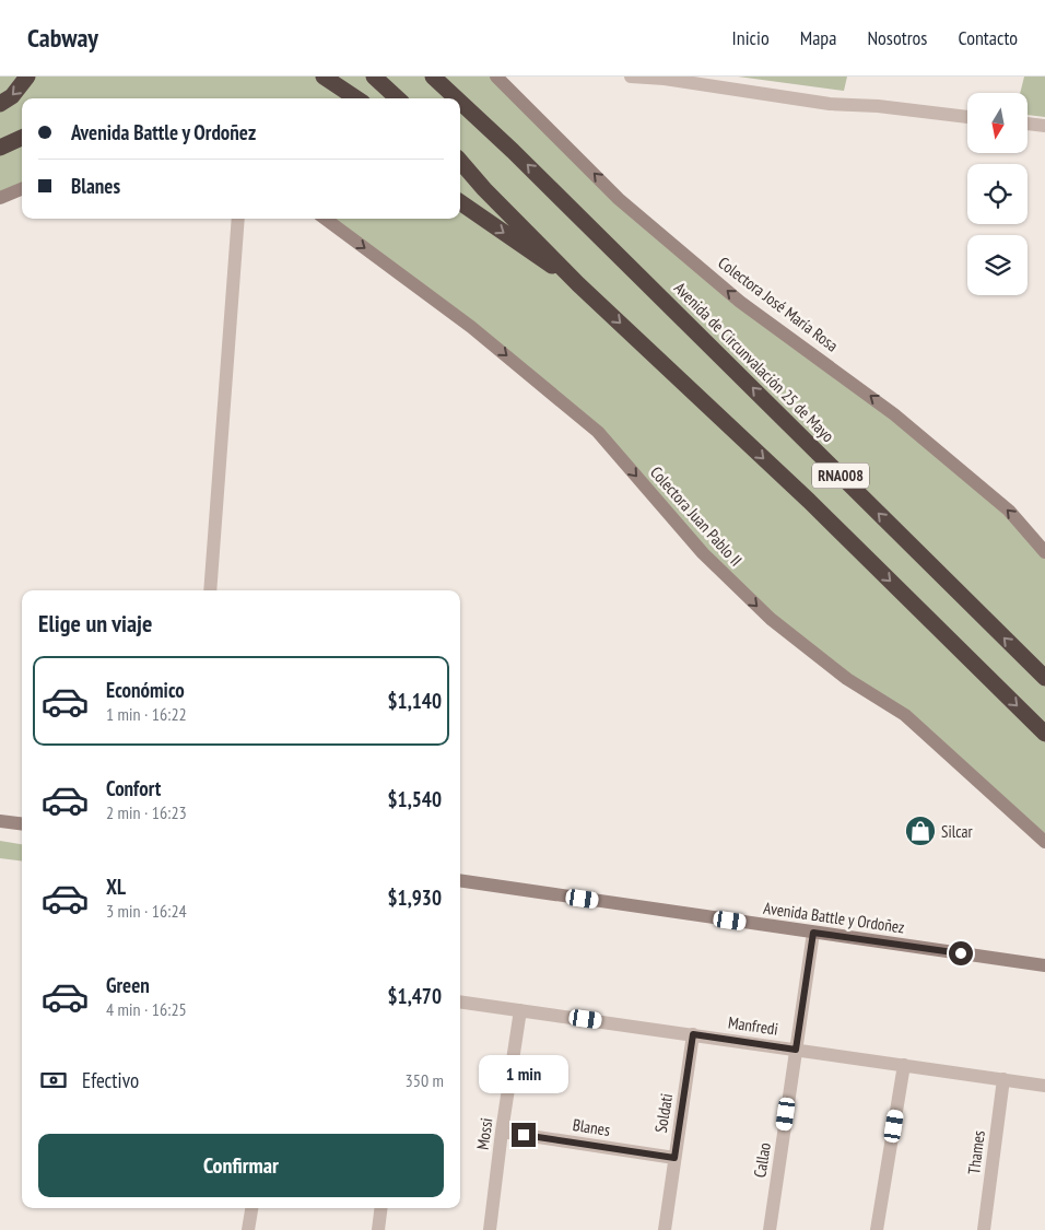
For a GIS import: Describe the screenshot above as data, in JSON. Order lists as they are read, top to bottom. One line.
{"streets":{"highway":["Avenida de Circunvalación 25 de Mayo","RNA008"],"main road":["Colectora José María Rosa","Colectora Juan Pablo II","Avenida Battle y Ordoñez"],"street":["Manfredi","Soldati","Blanes","Mossi","Thames","Callao"]},"crossings":[["Avenida Battle y Ordoñez","Callao"],["Manfredi","Soldati"],["Manfredi","Mossi"],["Manfredi","Thames"],["Manfredi","Callao"],["Soldati","Blanes"],["Blanes","Mossi"]],"one_way":["Colectora José María Rosa","Colectora Juan Pablo II"],"places":{"shop":["Silcar"]},"north":"bottom","page":{"header":"Cabway","nav":["Inicio","Mapa","Nosotros","Contacto"],"banner":["Avenida Battle y Ordoñez","Blanes"],"heading":"Elige un viaje","list":[{"name":"Económico","note":"1 min · 16:22","value":"$1,140"},{"name":"Confort","note":"2 min · 16:23","value":"$1,540"},{"name":"XL","note":"3 min · 16:24","value":"$1,930"},{"name":"Green","note":"4 min · 16:25","value":"$1,470"}],"pay":["Efectivo","350 m"],"bubble":"1 min","buttons":"Confirmar"}}
